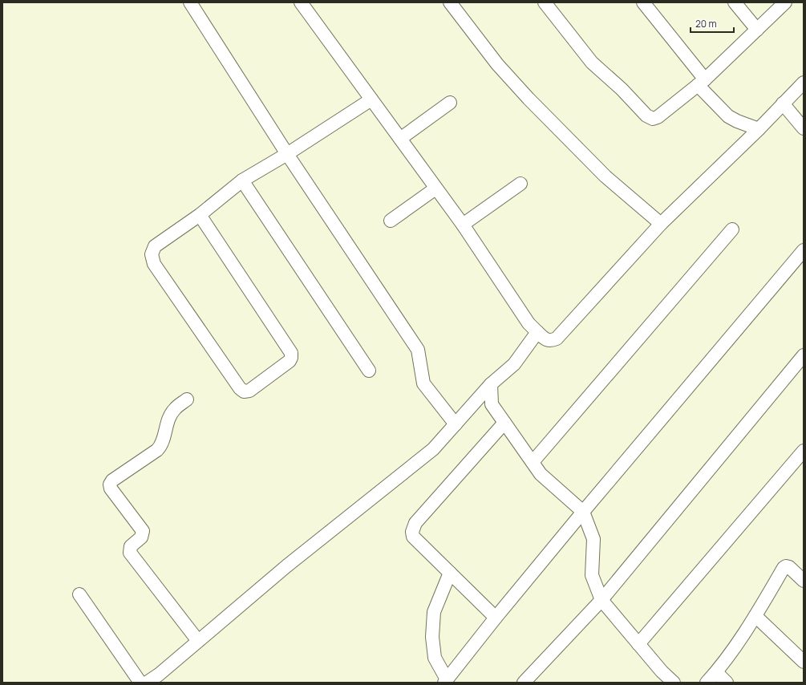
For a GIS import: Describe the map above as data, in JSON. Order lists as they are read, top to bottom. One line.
{"scale_bar":"20 m"}
